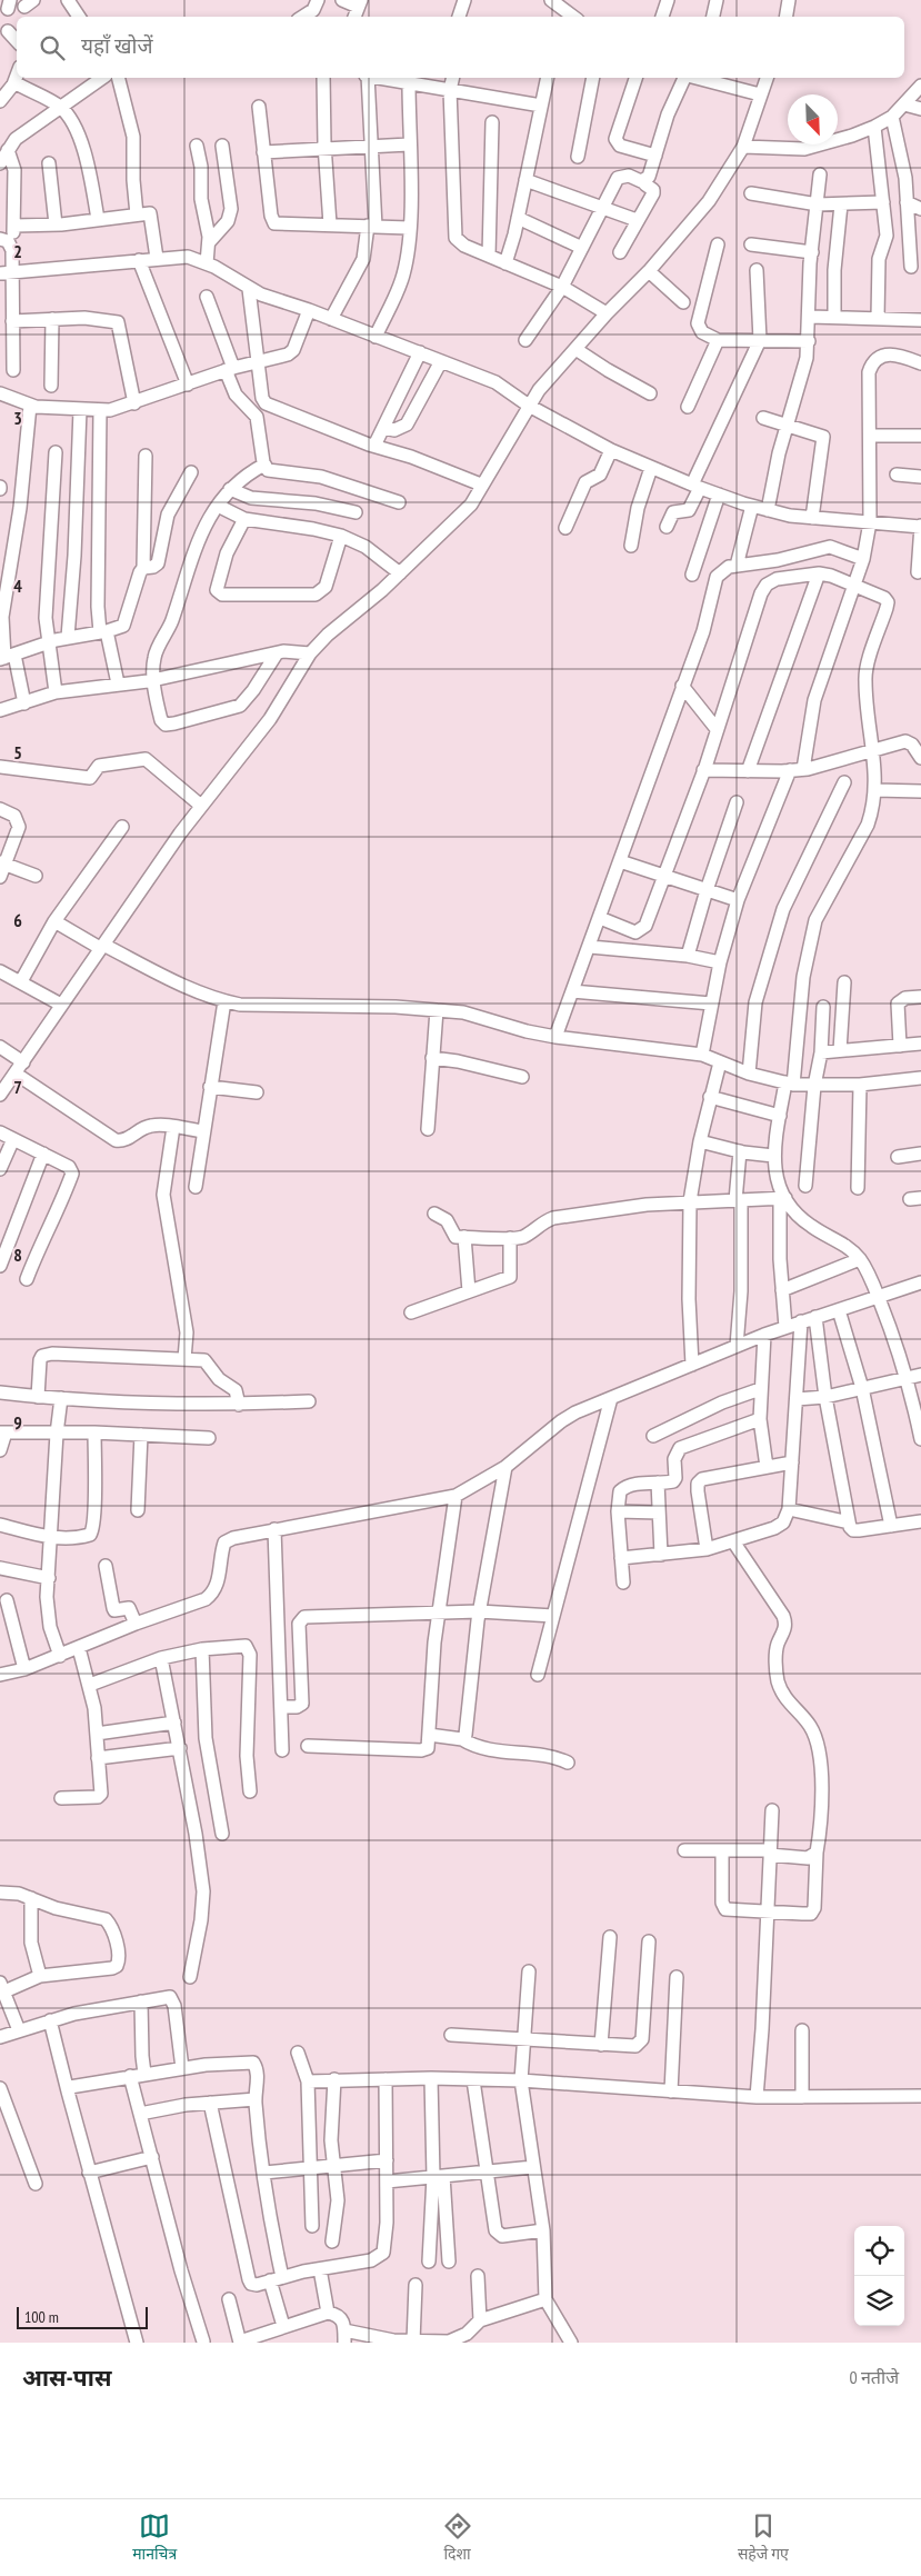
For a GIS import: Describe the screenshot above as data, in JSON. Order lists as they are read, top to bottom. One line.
{"scale_bar":"100 m","north":"bottom right","page":{"search":"यहाँ खोजें","scale":"100 m","heading":["आस-पास","0 नतीजे"],"nav":["मानचित्र","दिशा","सहेजे गए"]},"grid":{"rows":["2","3","4","5","6","7","8","9"]}}
